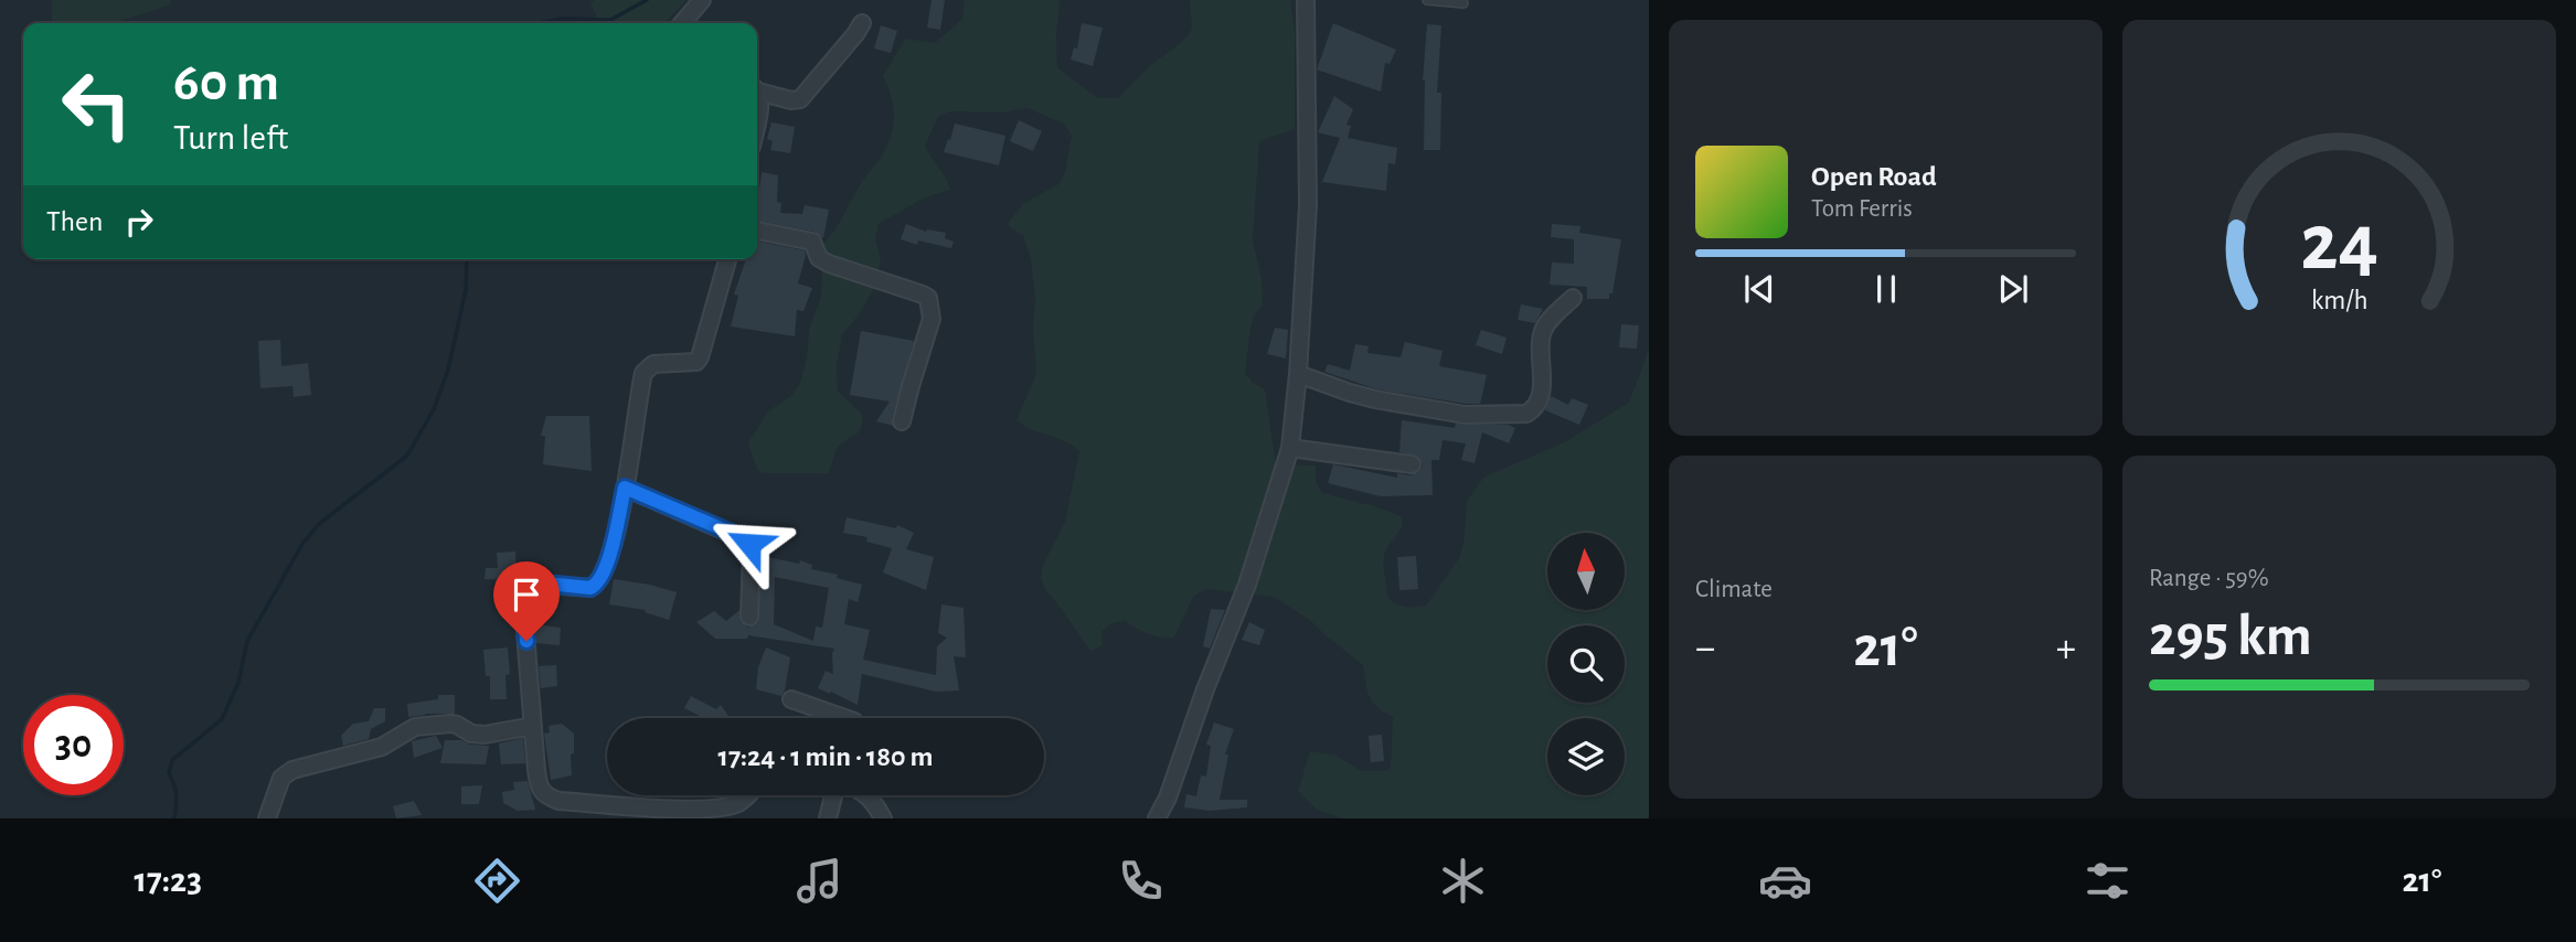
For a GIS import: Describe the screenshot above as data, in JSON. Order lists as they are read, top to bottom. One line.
{"north":"top","page":{"turn":["60 m","Turn left"],"song":["Open Road","Tom Ferris"],"then":"Then","tile":["Climate",["Range · 59%","295 km"]],"heat":["−","21°","+"],"limit":"30","trip":"17:24 · 1 min · 180 m","tabs":["17:23","21°"],"gauge":["24","km/h"]}}
